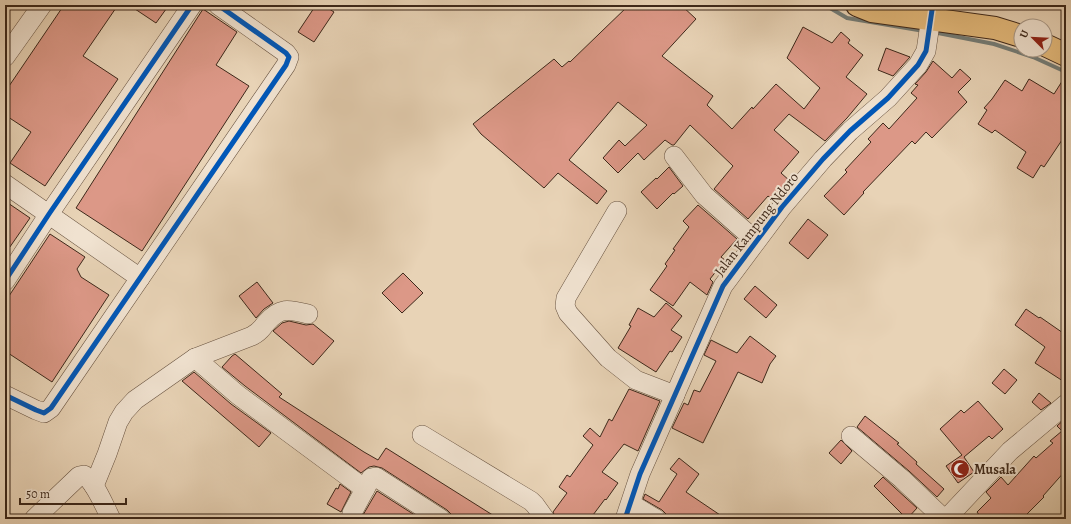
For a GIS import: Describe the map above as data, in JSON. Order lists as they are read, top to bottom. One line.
{"streets":{"street":["Jalan Kampung Ndoro"]},"places":{"mosque":["Musala"]},"scale_bar":"50 m","north":"top left"}
